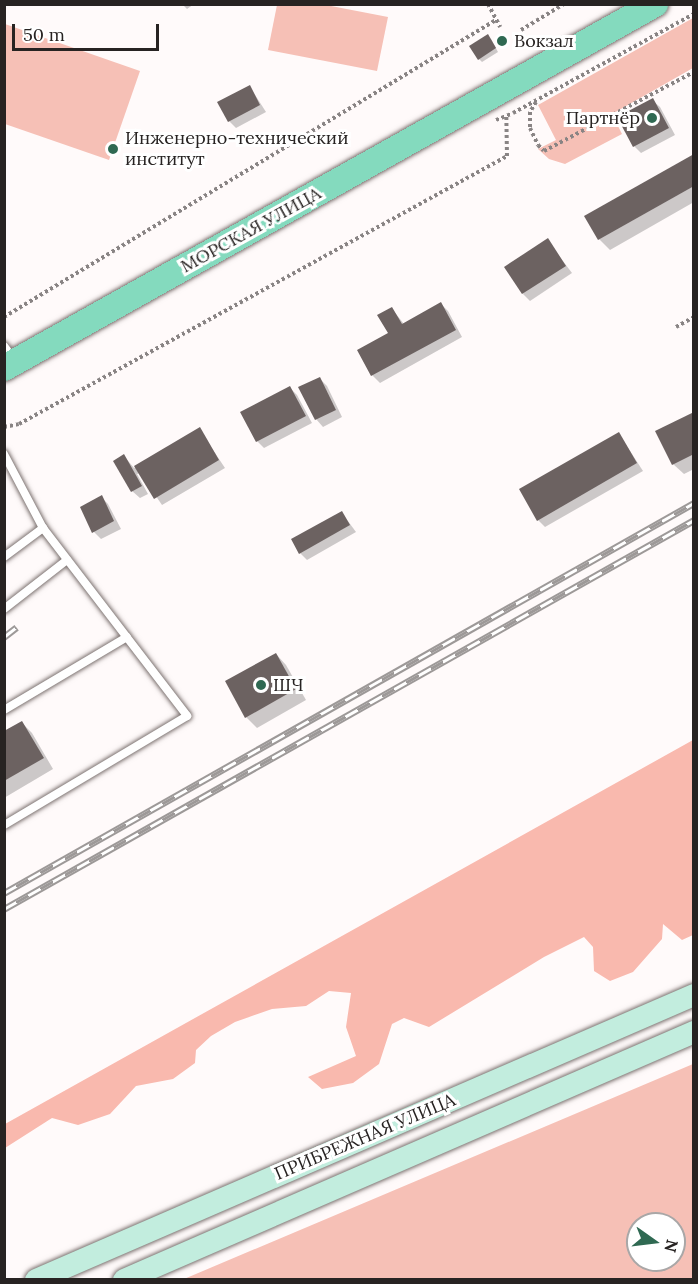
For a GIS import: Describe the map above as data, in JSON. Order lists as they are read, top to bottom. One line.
{"streets":{"main road":["МОРСКАЯ УЛИЦА","ПРИБРЕЖНАЯ УЛИЦА"]},"places":["Вокзал","Партнёр","Инженерно-технический институт","ШЧ"],"scale_bar":"50 m","north":"right"}
